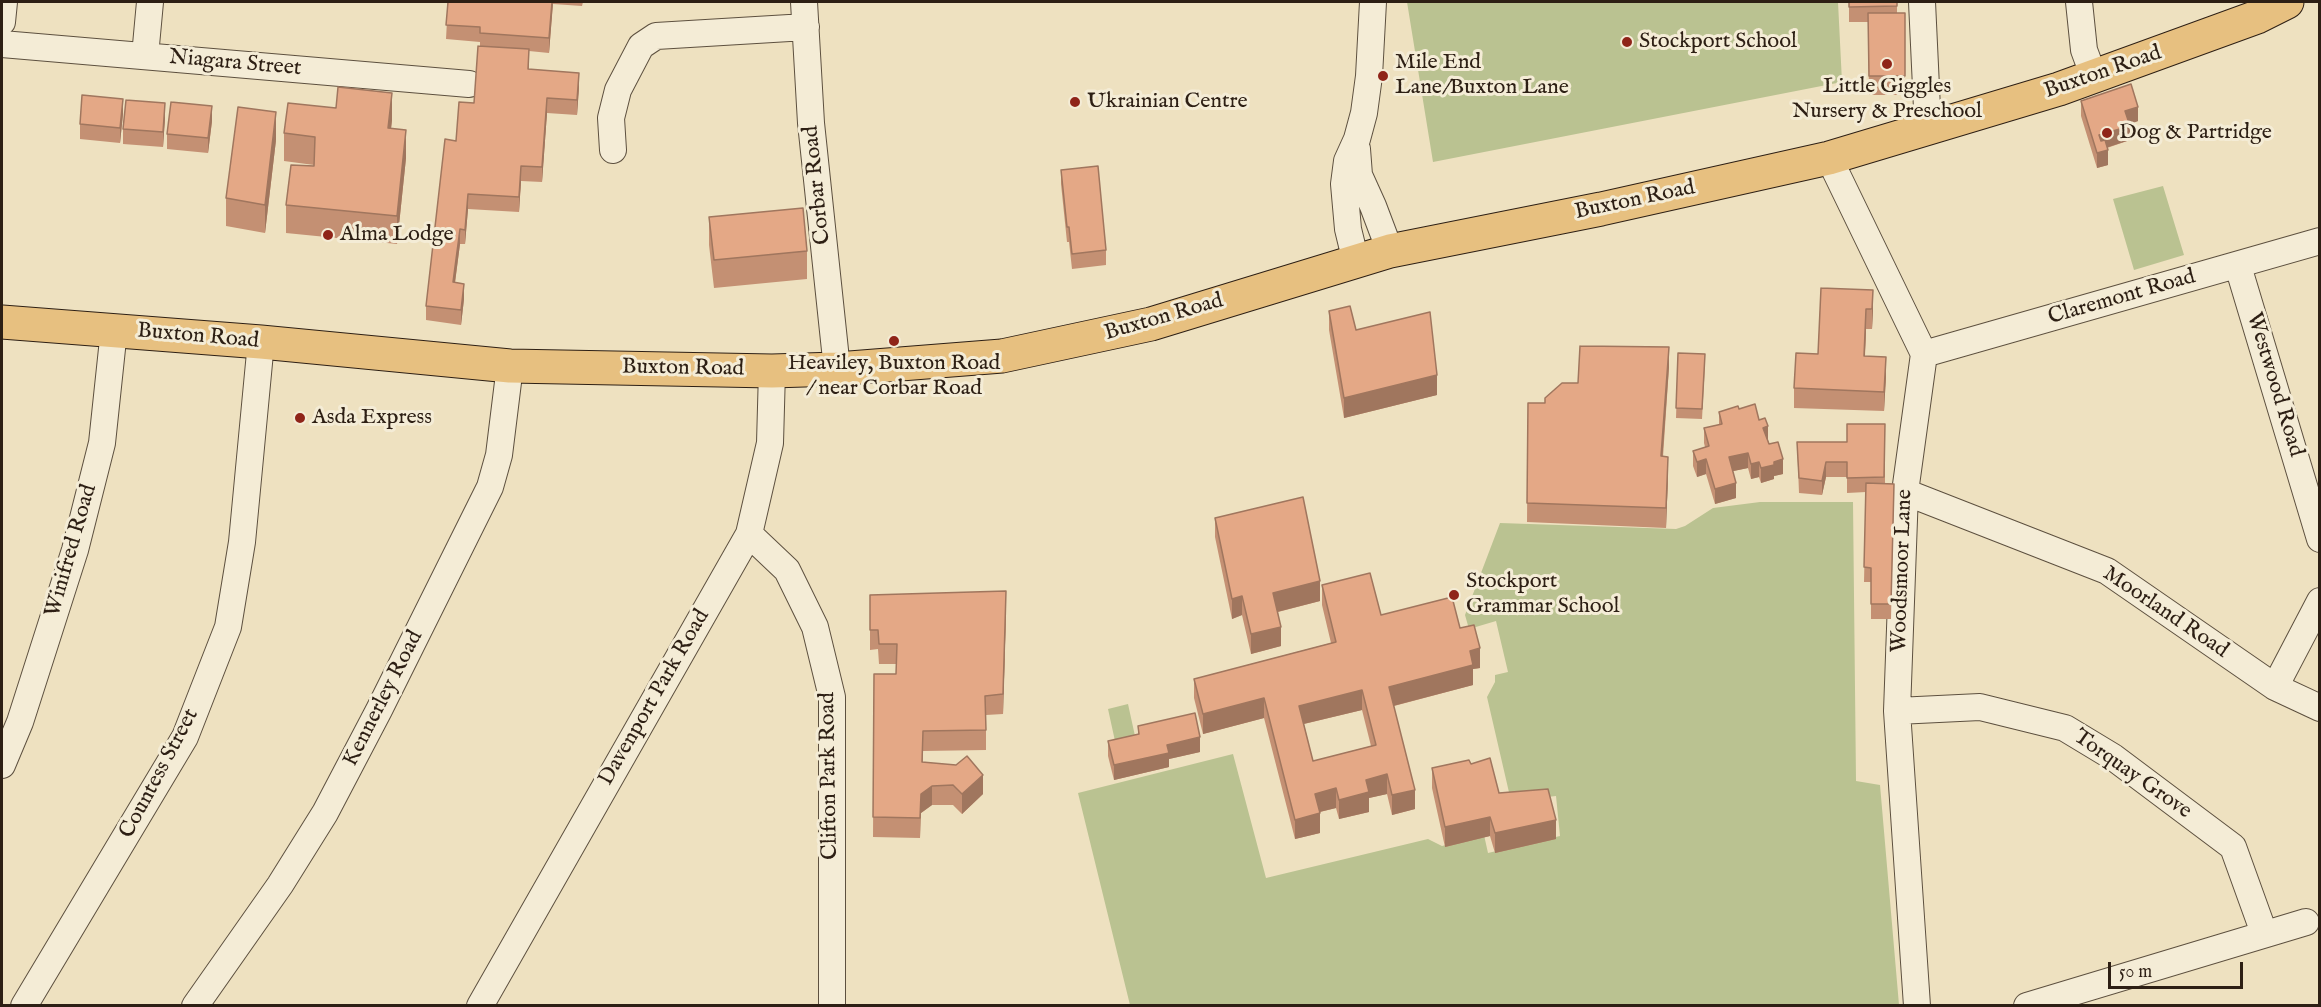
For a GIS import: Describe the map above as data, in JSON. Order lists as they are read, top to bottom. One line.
{"streets":{"highway":["Buxton Road"],"street":["Niagara Street","Corbar Road","Claremont Road","Westwood Road","Winifred Road","Woodsmoor Lane","Moorland Road","Davenport Park Road","Kennerley Road","Countess Street","Torquay Grove","Clifton Park Road"]},"crossings":[["Buxton Road","Corbar Road"],["Buxton Road","Winifred Road"],["Buxton Road","Davenport Park Road"],["Buxton Road","Kennerley Road"],["Buxton Road","Countess Street"],["Claremont Road","Westwood Road"],["Claremont Road","Woodsmoor Lane"],["Woodsmoor Lane","Moorland Road"],["Woodsmoor Lane","Torquay Grove"],["Davenport Park Road","Clifton Park Road"]],"places":["Stockport School","Little Giggles Nursery & Preschool","Mile End Lane/Buxton Lane","Ukrainian Centre","Dog & Partridge","Alma Lodge","Heaviley, Buxton Road / near Corbar Road","Asda Express","Stockport Grammar School"],"scale_bar":"50 m"}
